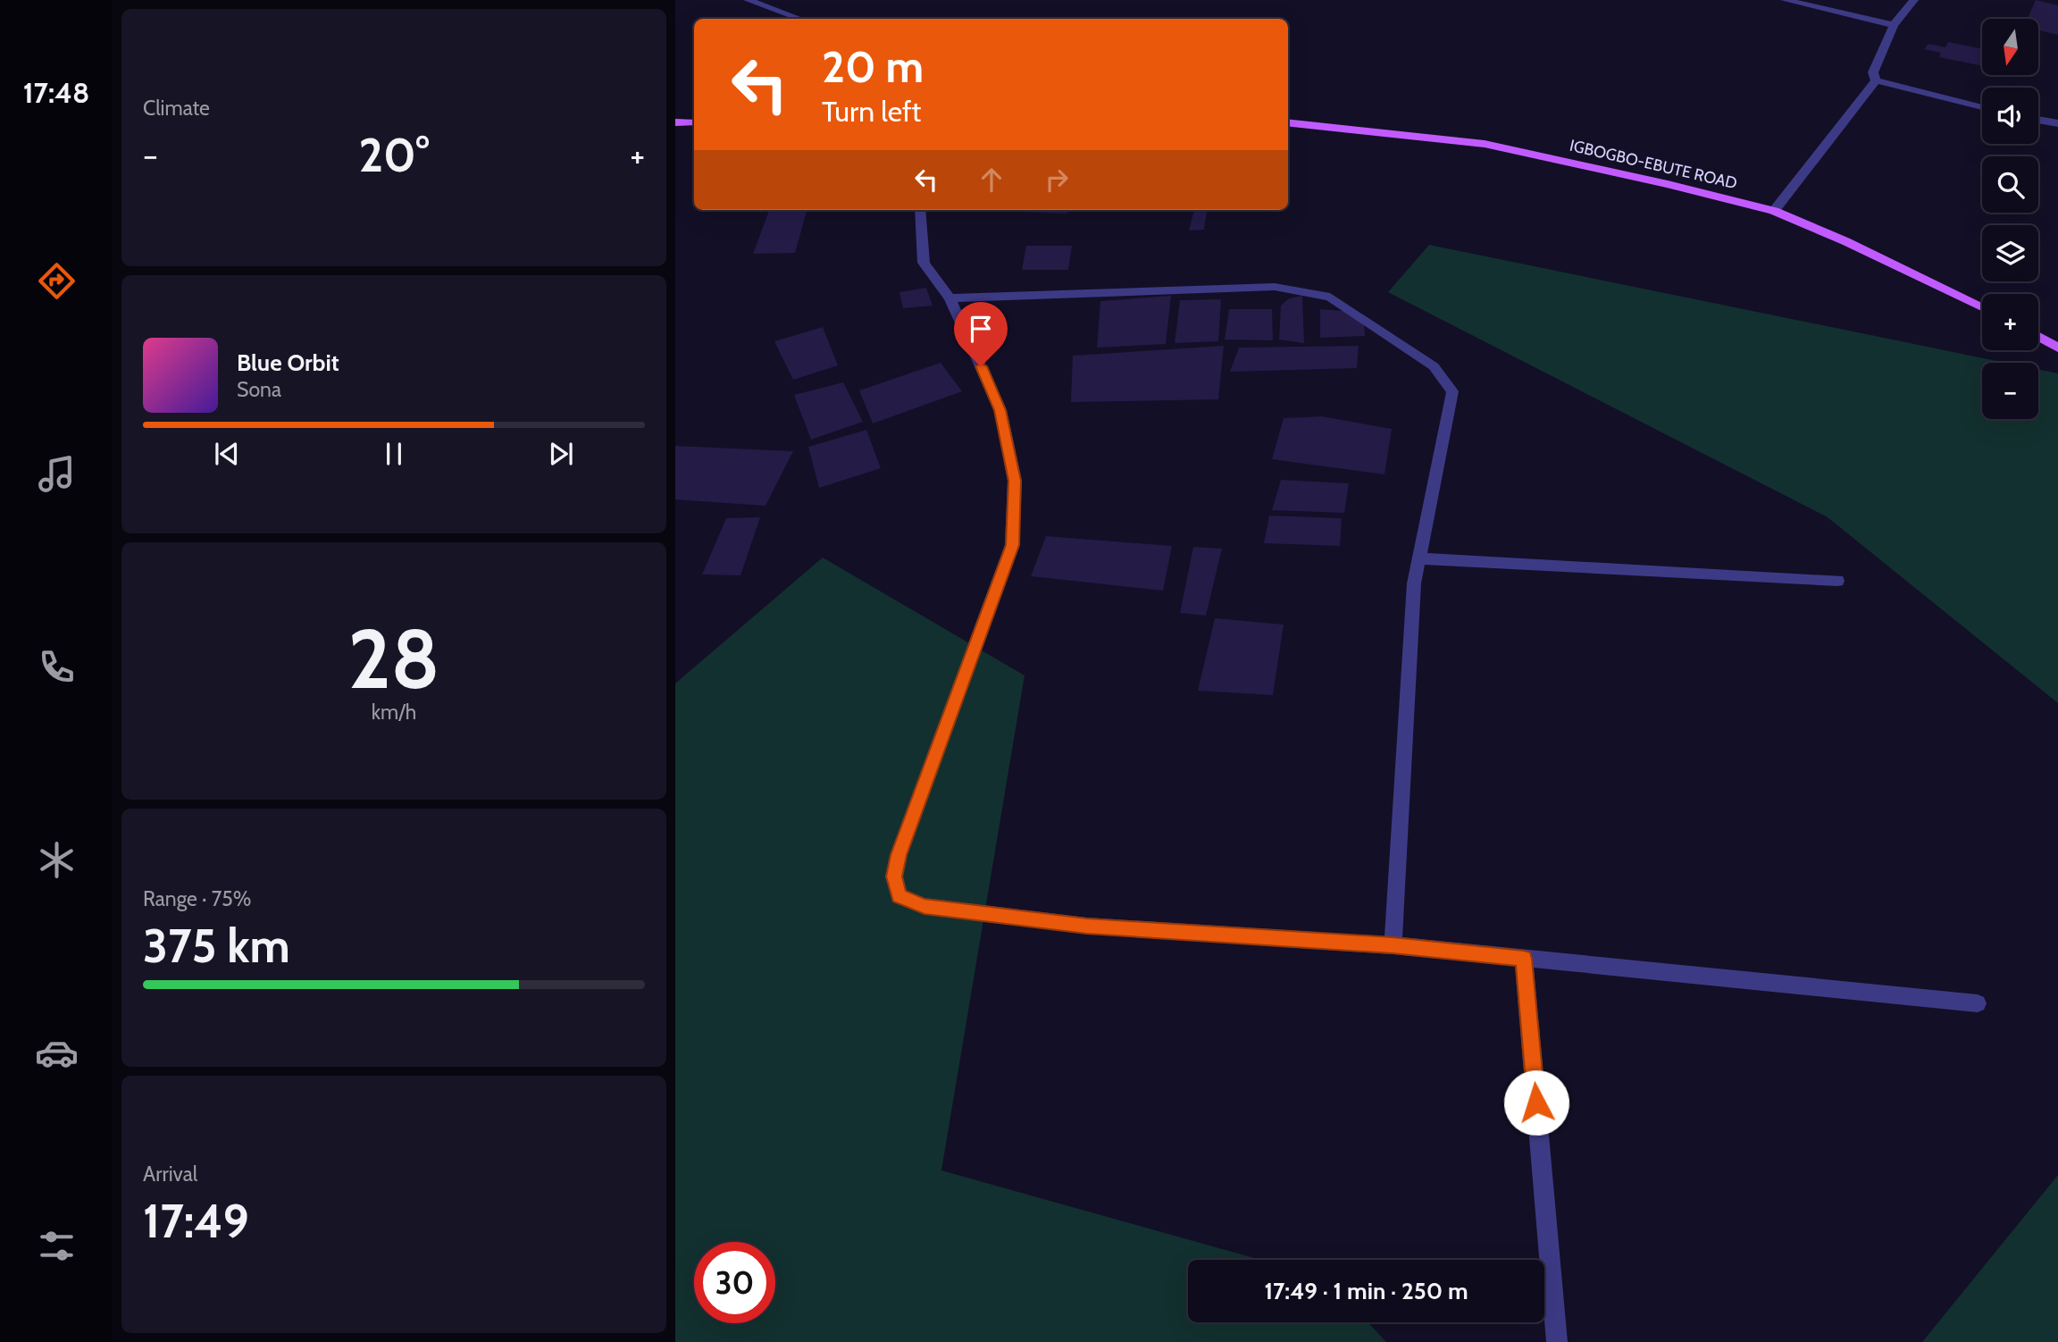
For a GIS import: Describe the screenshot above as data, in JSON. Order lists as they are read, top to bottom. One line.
{"streets":{"main road":["IGBOGBO-EBUTE ROAD"]},"north":"bottom","page":{"tabs":"17:48","tile":["Climate",["28","km/h"],["Range · 75%","375 km"],["Arrival","17:49"]],"map_buttons":["+","−"],"turn":["20 m","Turn left"],"heat":["−","20°","+"],"song":["Blue Orbit","Sona"],"limit":"30","trip":"17:49 · 1 min · 250 m"}}
